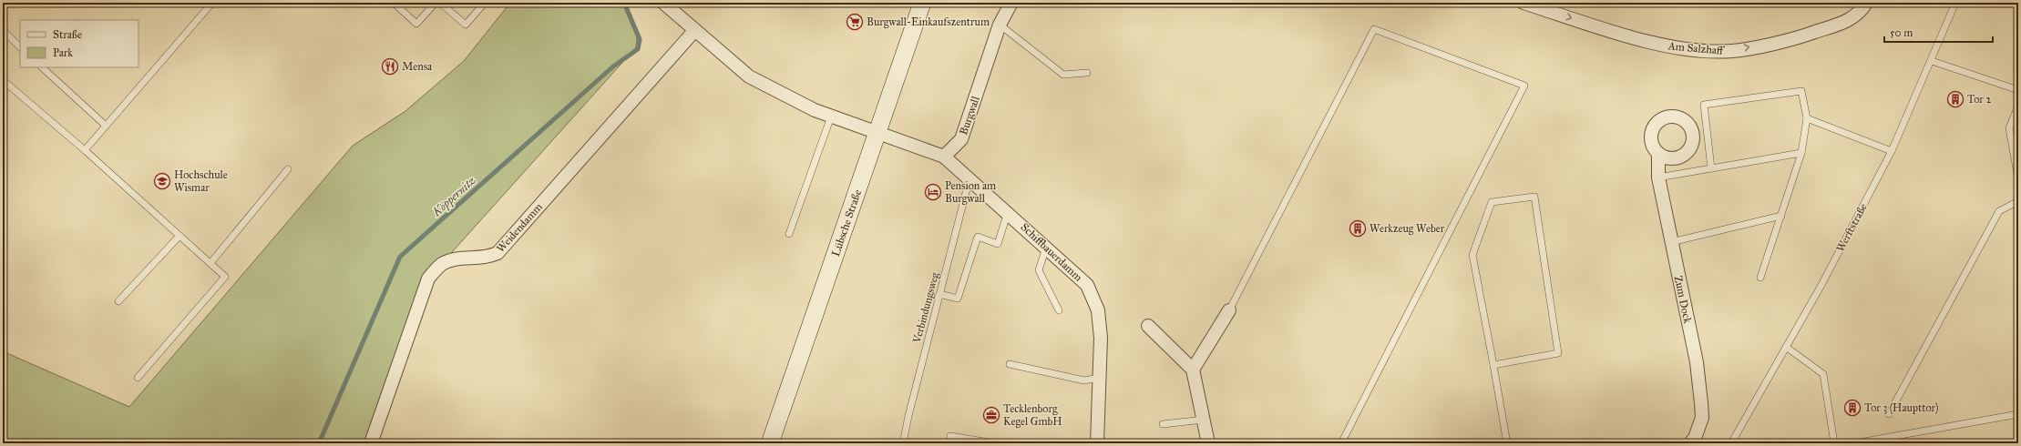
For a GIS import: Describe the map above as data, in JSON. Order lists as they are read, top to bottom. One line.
{"streets":{"street":["Am Salzhaff","Burgwall","Lübsche Straße","Weidendamm","Schiffbauerdamm","Zum Dock"],"lane":["Werftstraße","Verbindungsweg"]},"crossings":[["Burgwall","Schiffbauerdamm"],["Schiffbauerdamm","Verbindungsweg"]],"one_way":["Am Salzhaff"],"water":["Köppernitz"],"places":{"supermarket":["Burgwall-Einkaufszentrum"],"restaurant":["Mensa"],"building":["Tor 2","Werkzeug Weber","Tor 3 (Haupttor)"],"school or university":["Hochschule Wismar"],"hotel":["Pension am Burgwall"],"office":["Tecklenborg Kegel GmbH"]},"legend":["Straße","Park"],"scale_bar":"50 m"}
